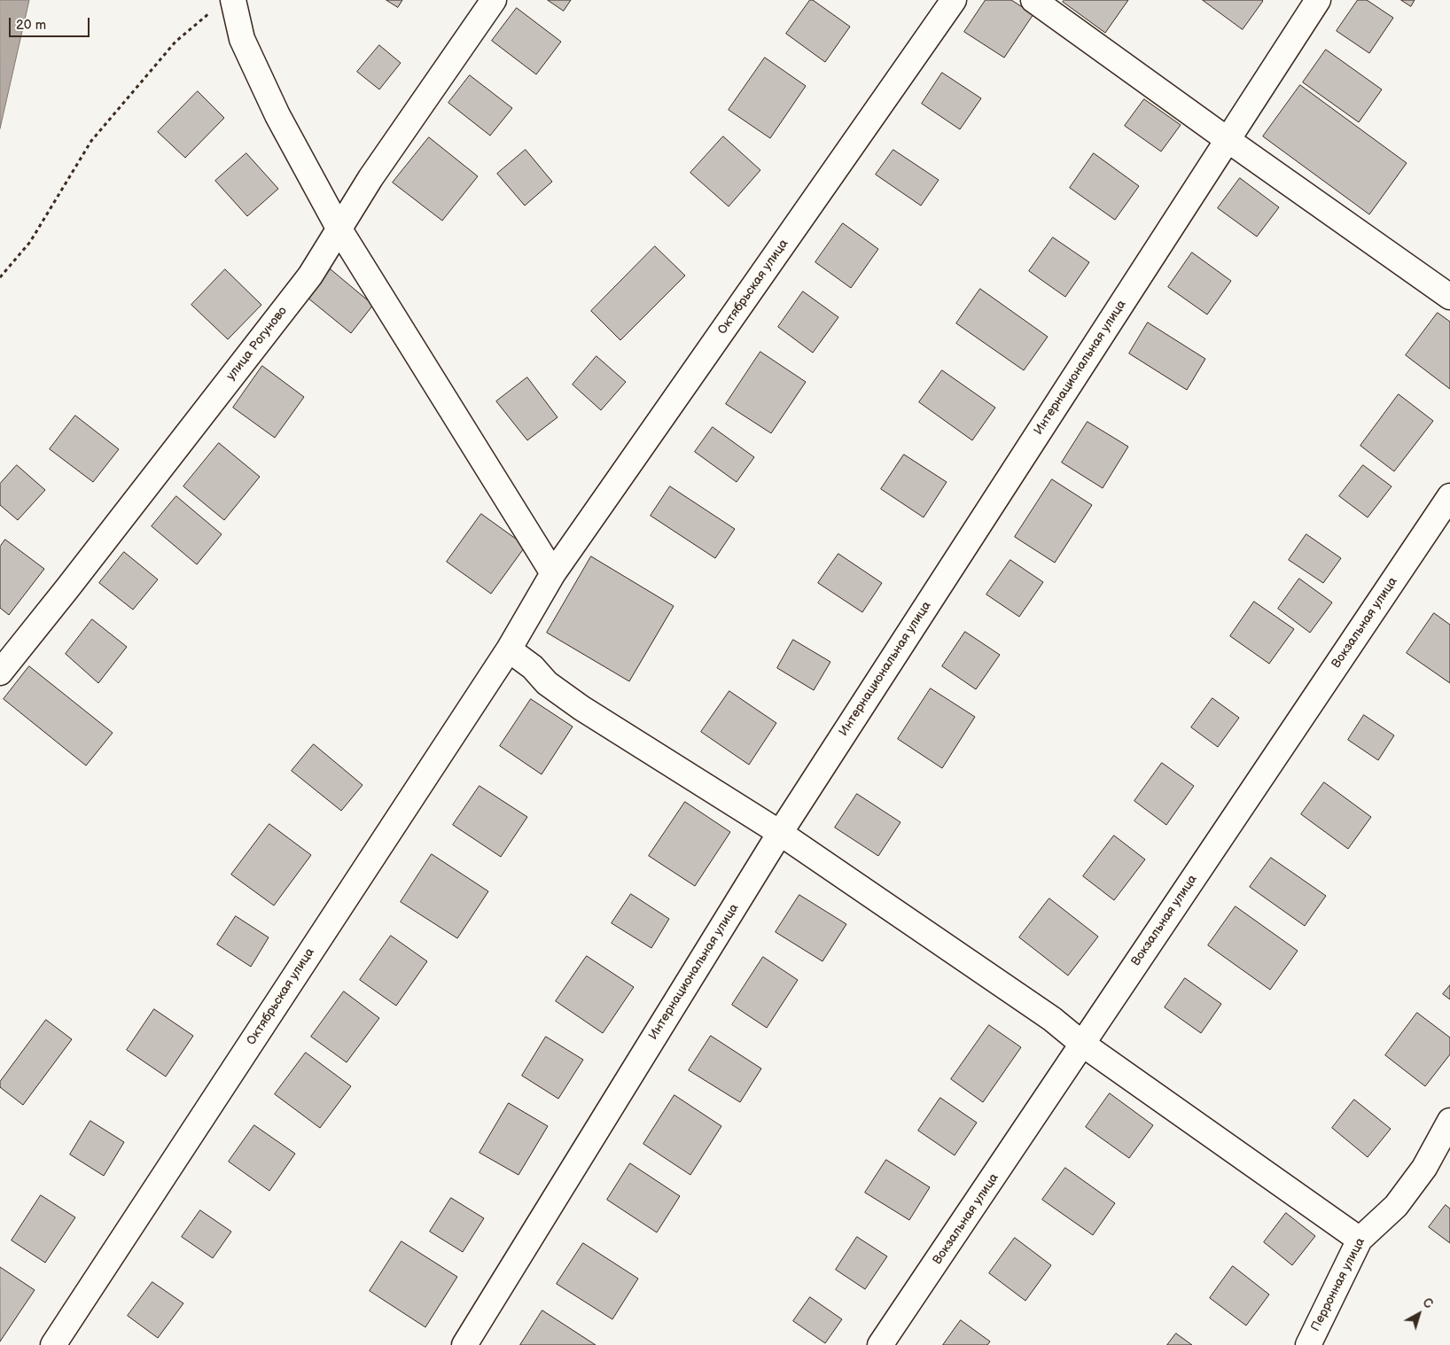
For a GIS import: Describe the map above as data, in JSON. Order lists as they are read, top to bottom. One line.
{"streets":{"street":["Октябрьская улица","улица Рогуново","Интернациональная улица","Вокзальная улица","Перронная улица"]},"scale_bar":"20 m","north":"top right"}
